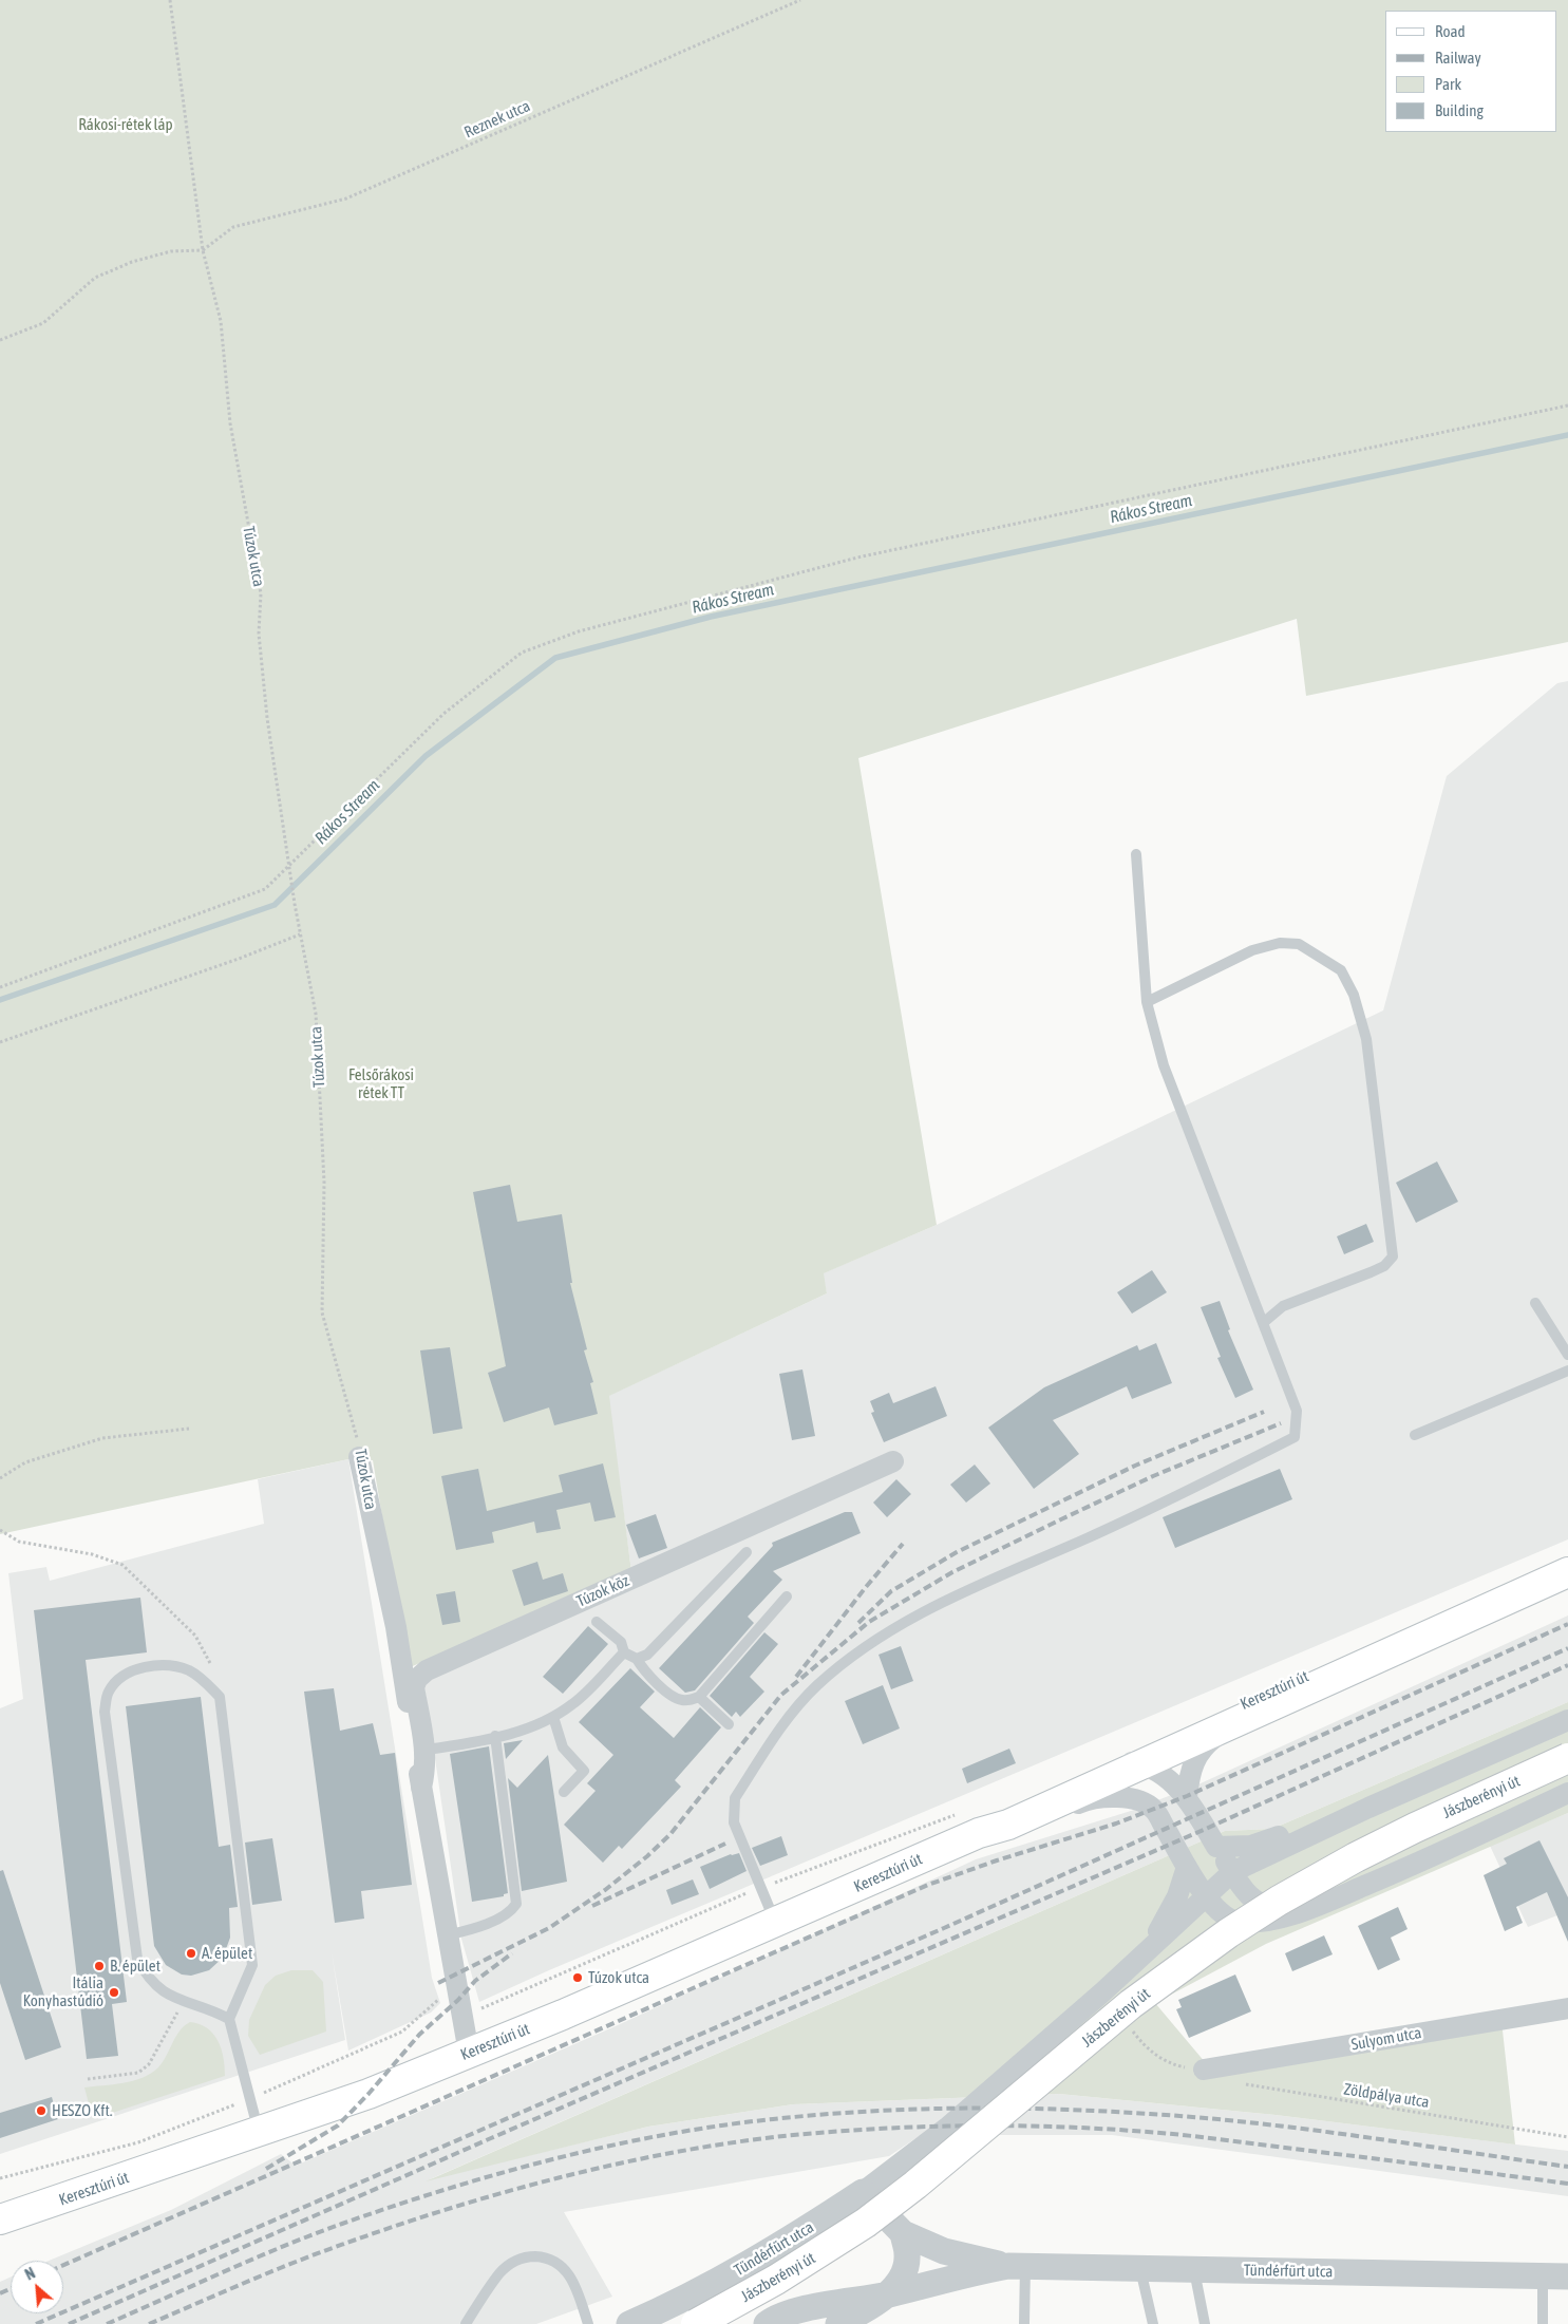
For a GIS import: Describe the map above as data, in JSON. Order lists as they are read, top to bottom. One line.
{"streets":{"main road":["Keresztúri út","Jászberényi út"],"street":["Túzok utca","Túzok köz","Sulyom utca","Tündérfürt utca"],"path":["Reznek utca","Zöldpálya utca"]},"crossings":[["Reznek utca","Túzok utca"],["Túzok utca","Túzok köz"],["Túzok utca","Keresztúri út"],["Jászberényi út","Tündérfürt utca"]],"water":["Rákos Stream"],"parks":["Rákosi-rétek láp","Felsőrákosi rétek TT"],"places":["A. épület","B. épület","Túzok utca","Itália Konyhastúdió","HESZO Kft."],"legend":["Road","Railway","Park","Building"],"north":"top left"}
